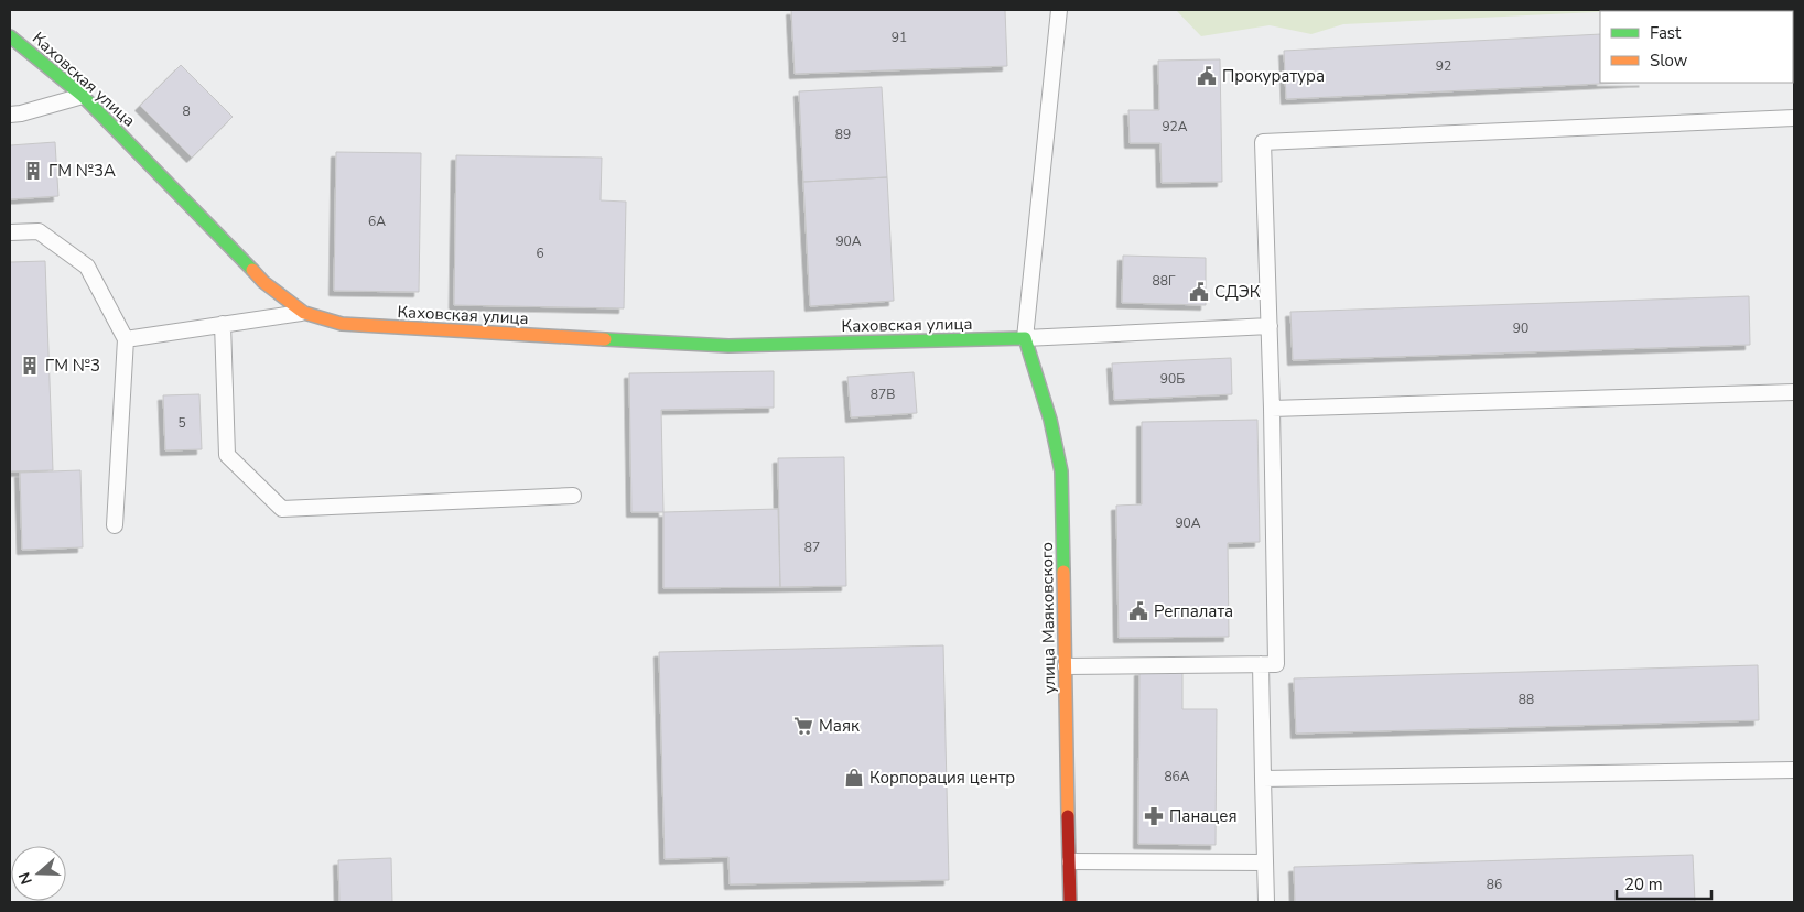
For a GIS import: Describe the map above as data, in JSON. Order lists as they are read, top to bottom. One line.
{"streets":{"street":["Каховская улица","улица Маяковского"]},"crossings":[["Каховская улица","улица Маяковского"]],"places":{"public building":["Прокуратура","СДЭК","Регпалата"],"building":["ГМ №3А","ГМ №3"],"supermarket":["Маяк"],"shop":["Корпорация центр"],"pharmacy":["Панацея"]},"house_numbers":["91","92","8","92А","89","6А","90А","6","88Г","90","90Б","87В","5","90А","87","88","86А","86"],"legend":["Fast","Slow"],"scale_bar":"20 m","north":"left"}
